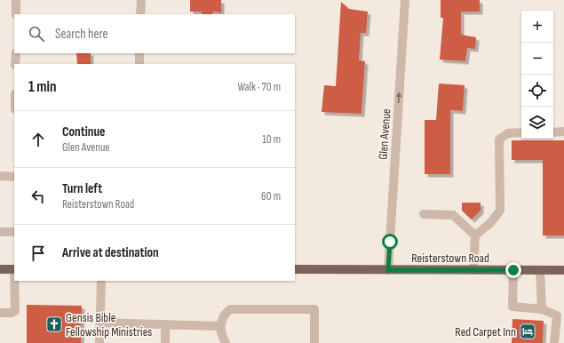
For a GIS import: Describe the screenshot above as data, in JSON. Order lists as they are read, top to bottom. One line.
{"streets":{"main road":["Reisterstown Road"],"street":["Glen Avenue"]},"crossings":[["Glen Avenue","Reisterstown Road"]],"one_way":["Glen Avenue"],"places":{"church":["Gensis Bible Fellowship Ministries"],"hotel":["Red Carpet Inn"]},"page":{"map_buttons":["+","−"],"search":"Search here","heading":["1 min","Walk · 70 m"],"list":[["Continue","Glen Avenue","10 m"],["Turn left","Reisterstown Road","60 m"],"Arrive at destination"]}}
